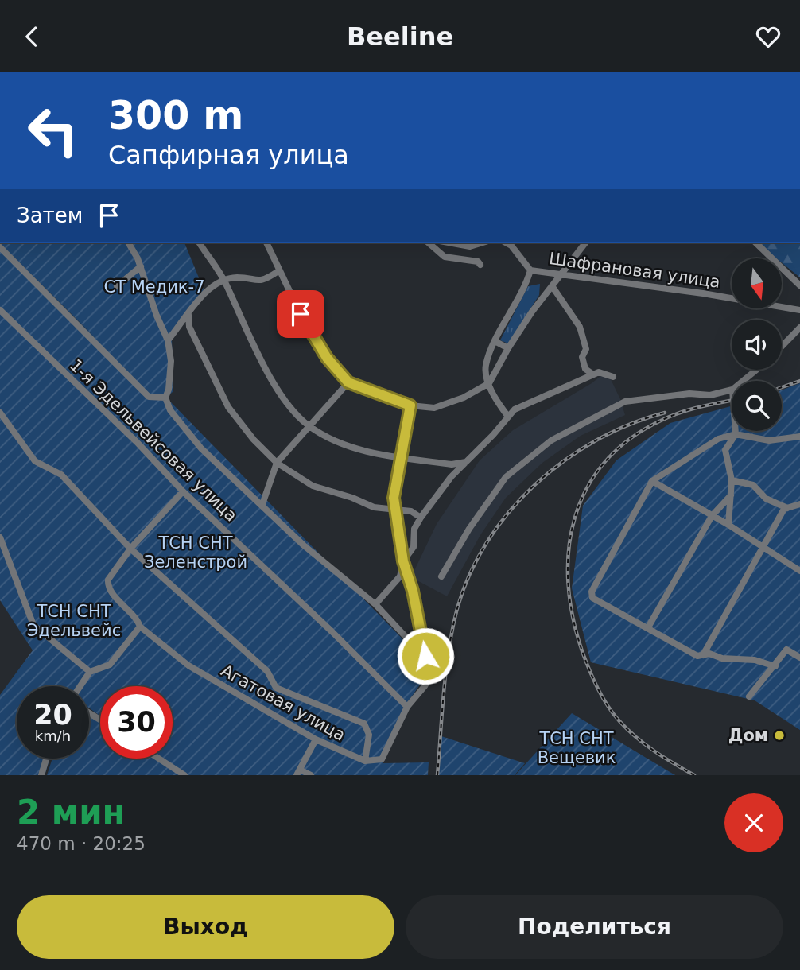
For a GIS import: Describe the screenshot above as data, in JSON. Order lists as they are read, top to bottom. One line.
{"streets":{"street":["Шафрановая улица","1-я Эдельвейсовая улица","Агатовая улица"]},"crossings":[["1-я Эдельвейсовая улица","Агатовая улица"]],"parks":["СТ Медик-7","ТСН СНТ Зеленстрой","ТСН СНТ Эдельвейс","ТСН СНТ Вещевик"],"places":["Дом"],"north":"bottom","page":{"header":"Beeline","turn":["300 m","Сапфирная улица"],"then":"Затем","speed":"20 km/h","limit":"30","heading":["2 мин","470 m · 20:25"],"buttons":["Выход","Поделиться"]}}
